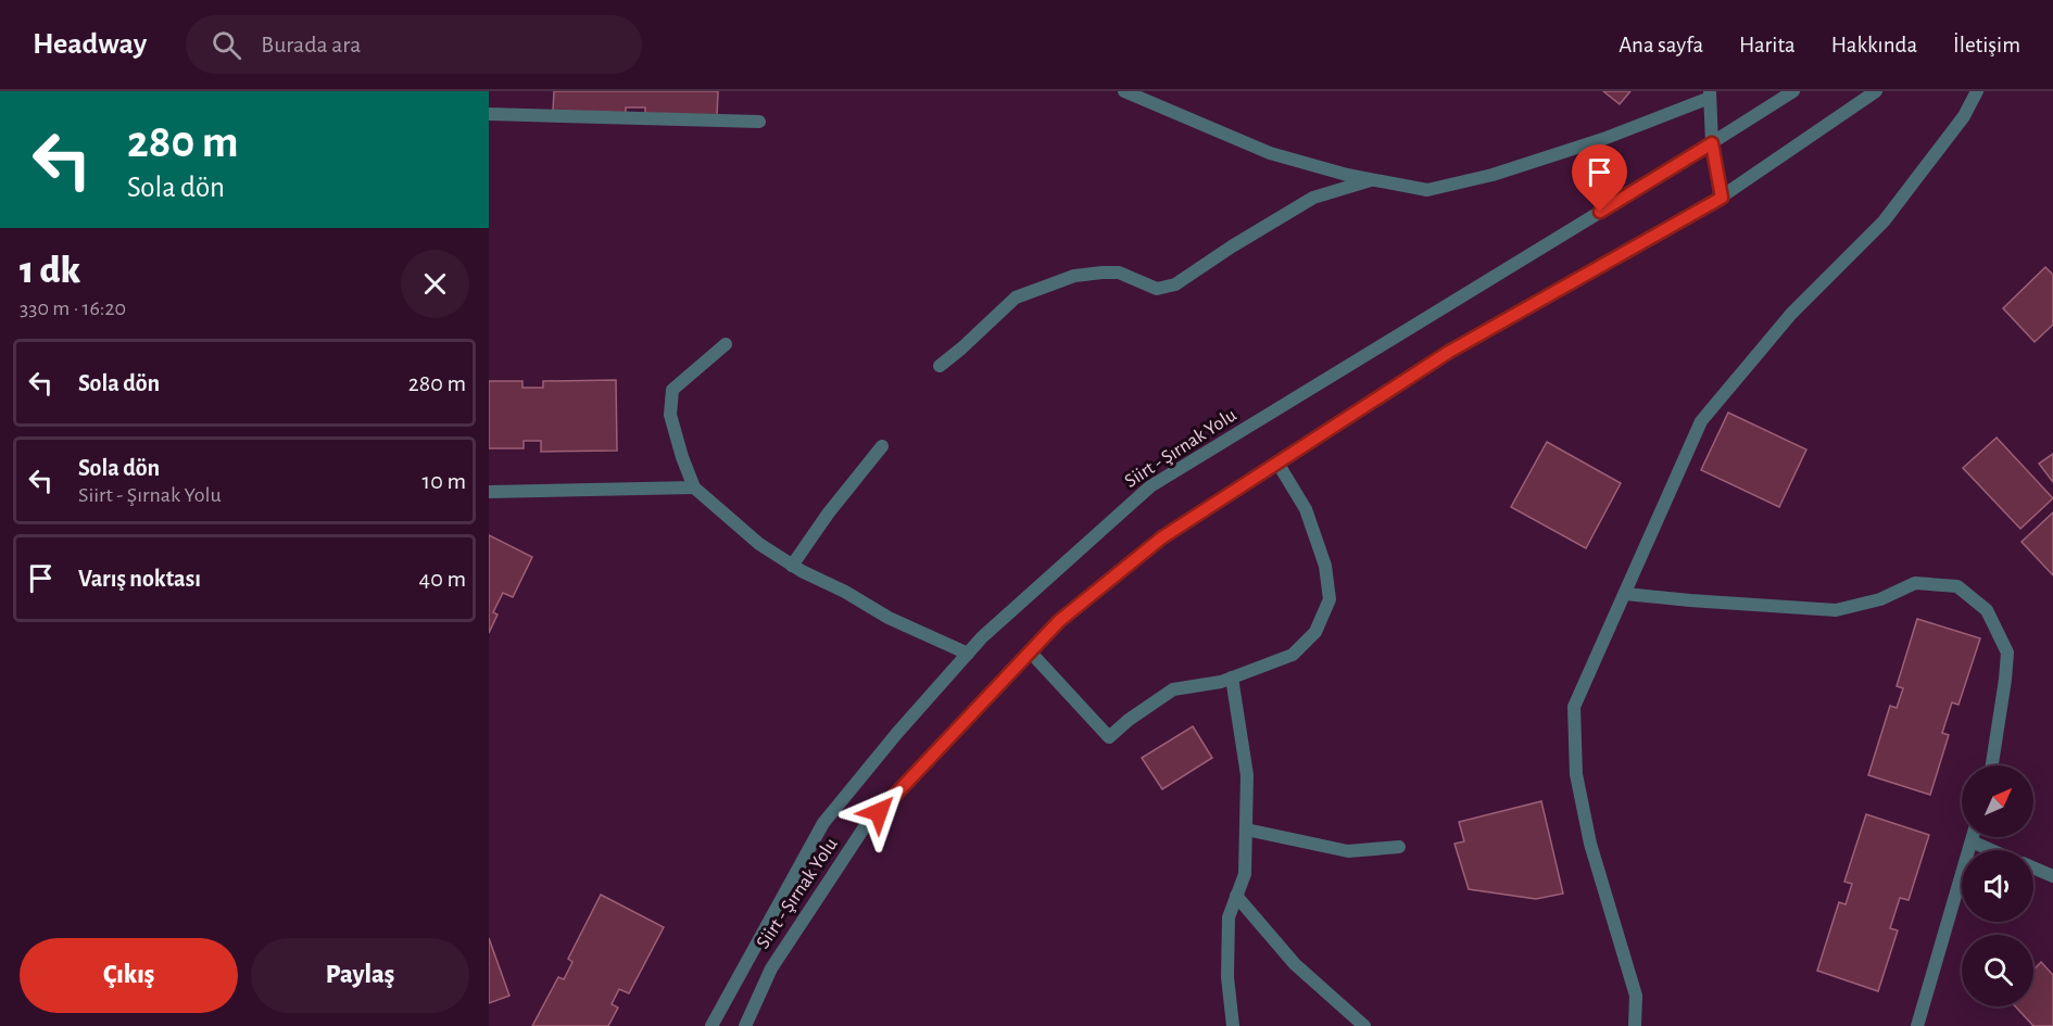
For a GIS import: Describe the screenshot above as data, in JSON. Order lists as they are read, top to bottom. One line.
{"streets":{"street":["Siirt - Şırnak Yolu"]},"north":"top right","page":{"header":"Headway","search":"Burada ara","nav":["Ana sayfa","Harita","Hakkında","İletişim"],"turn":["280 m","Sola dön"],"heading":["1 dk","330 m · 16:20"],"list":[{"name":"Sola dön","value":"280 m"},{"name":"Sola dön","note":"Siirt - Şırnak Yolu","value":"10 m"},{"name":"Varış noktası","value":"40 m"}],"buttons":["Çıkış","Paylaş"]}}
